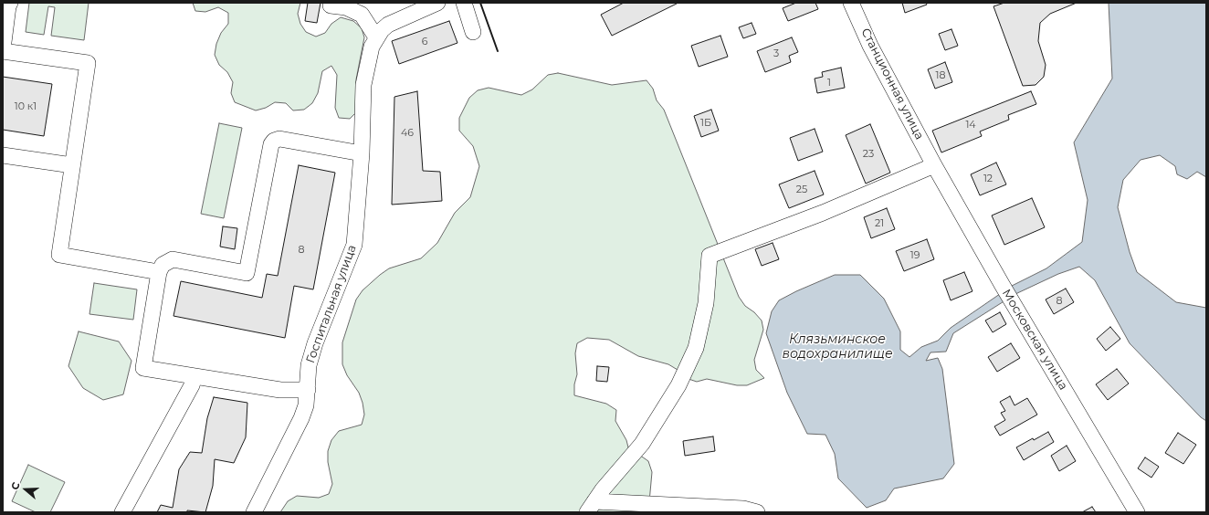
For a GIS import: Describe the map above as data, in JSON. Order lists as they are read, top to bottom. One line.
{"streets":{"street":["Станционная улица","Госпитальная улица","Московская улица"]},"crossings":[["Станционная улица","Московская улица"]],"water":["Клязьминское водохранилище"],"house_numbers":["6","3","18","1","10 к1","1Б","14","46","23","12","25","21","8","19","8"],"north":"left"}
